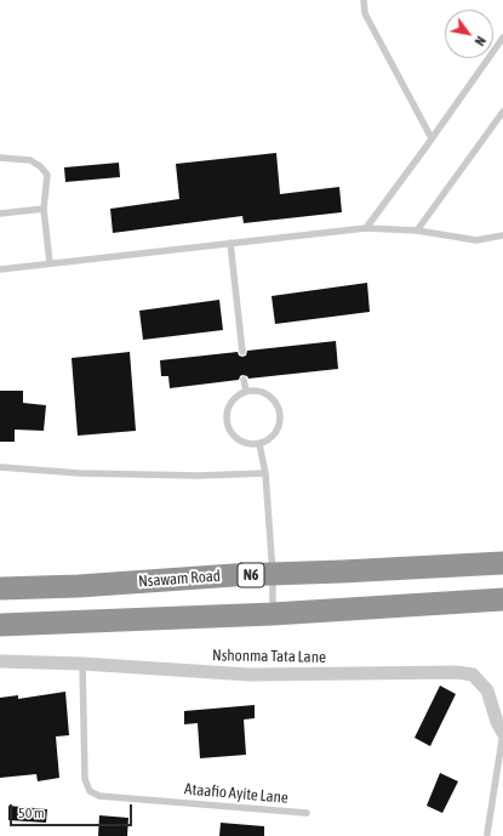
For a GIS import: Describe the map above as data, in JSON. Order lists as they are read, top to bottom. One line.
{"streets":{"highway":["N6","Nsawam Road"],"street":["Nshonma Tata Lane"],"lane":["Ataafio Ayite Lane"]},"crossings":[["Nshonma Tata Lane","Ataafio Ayite Lane"]],"scale_bar":"50 m","north":"bottom right"}
